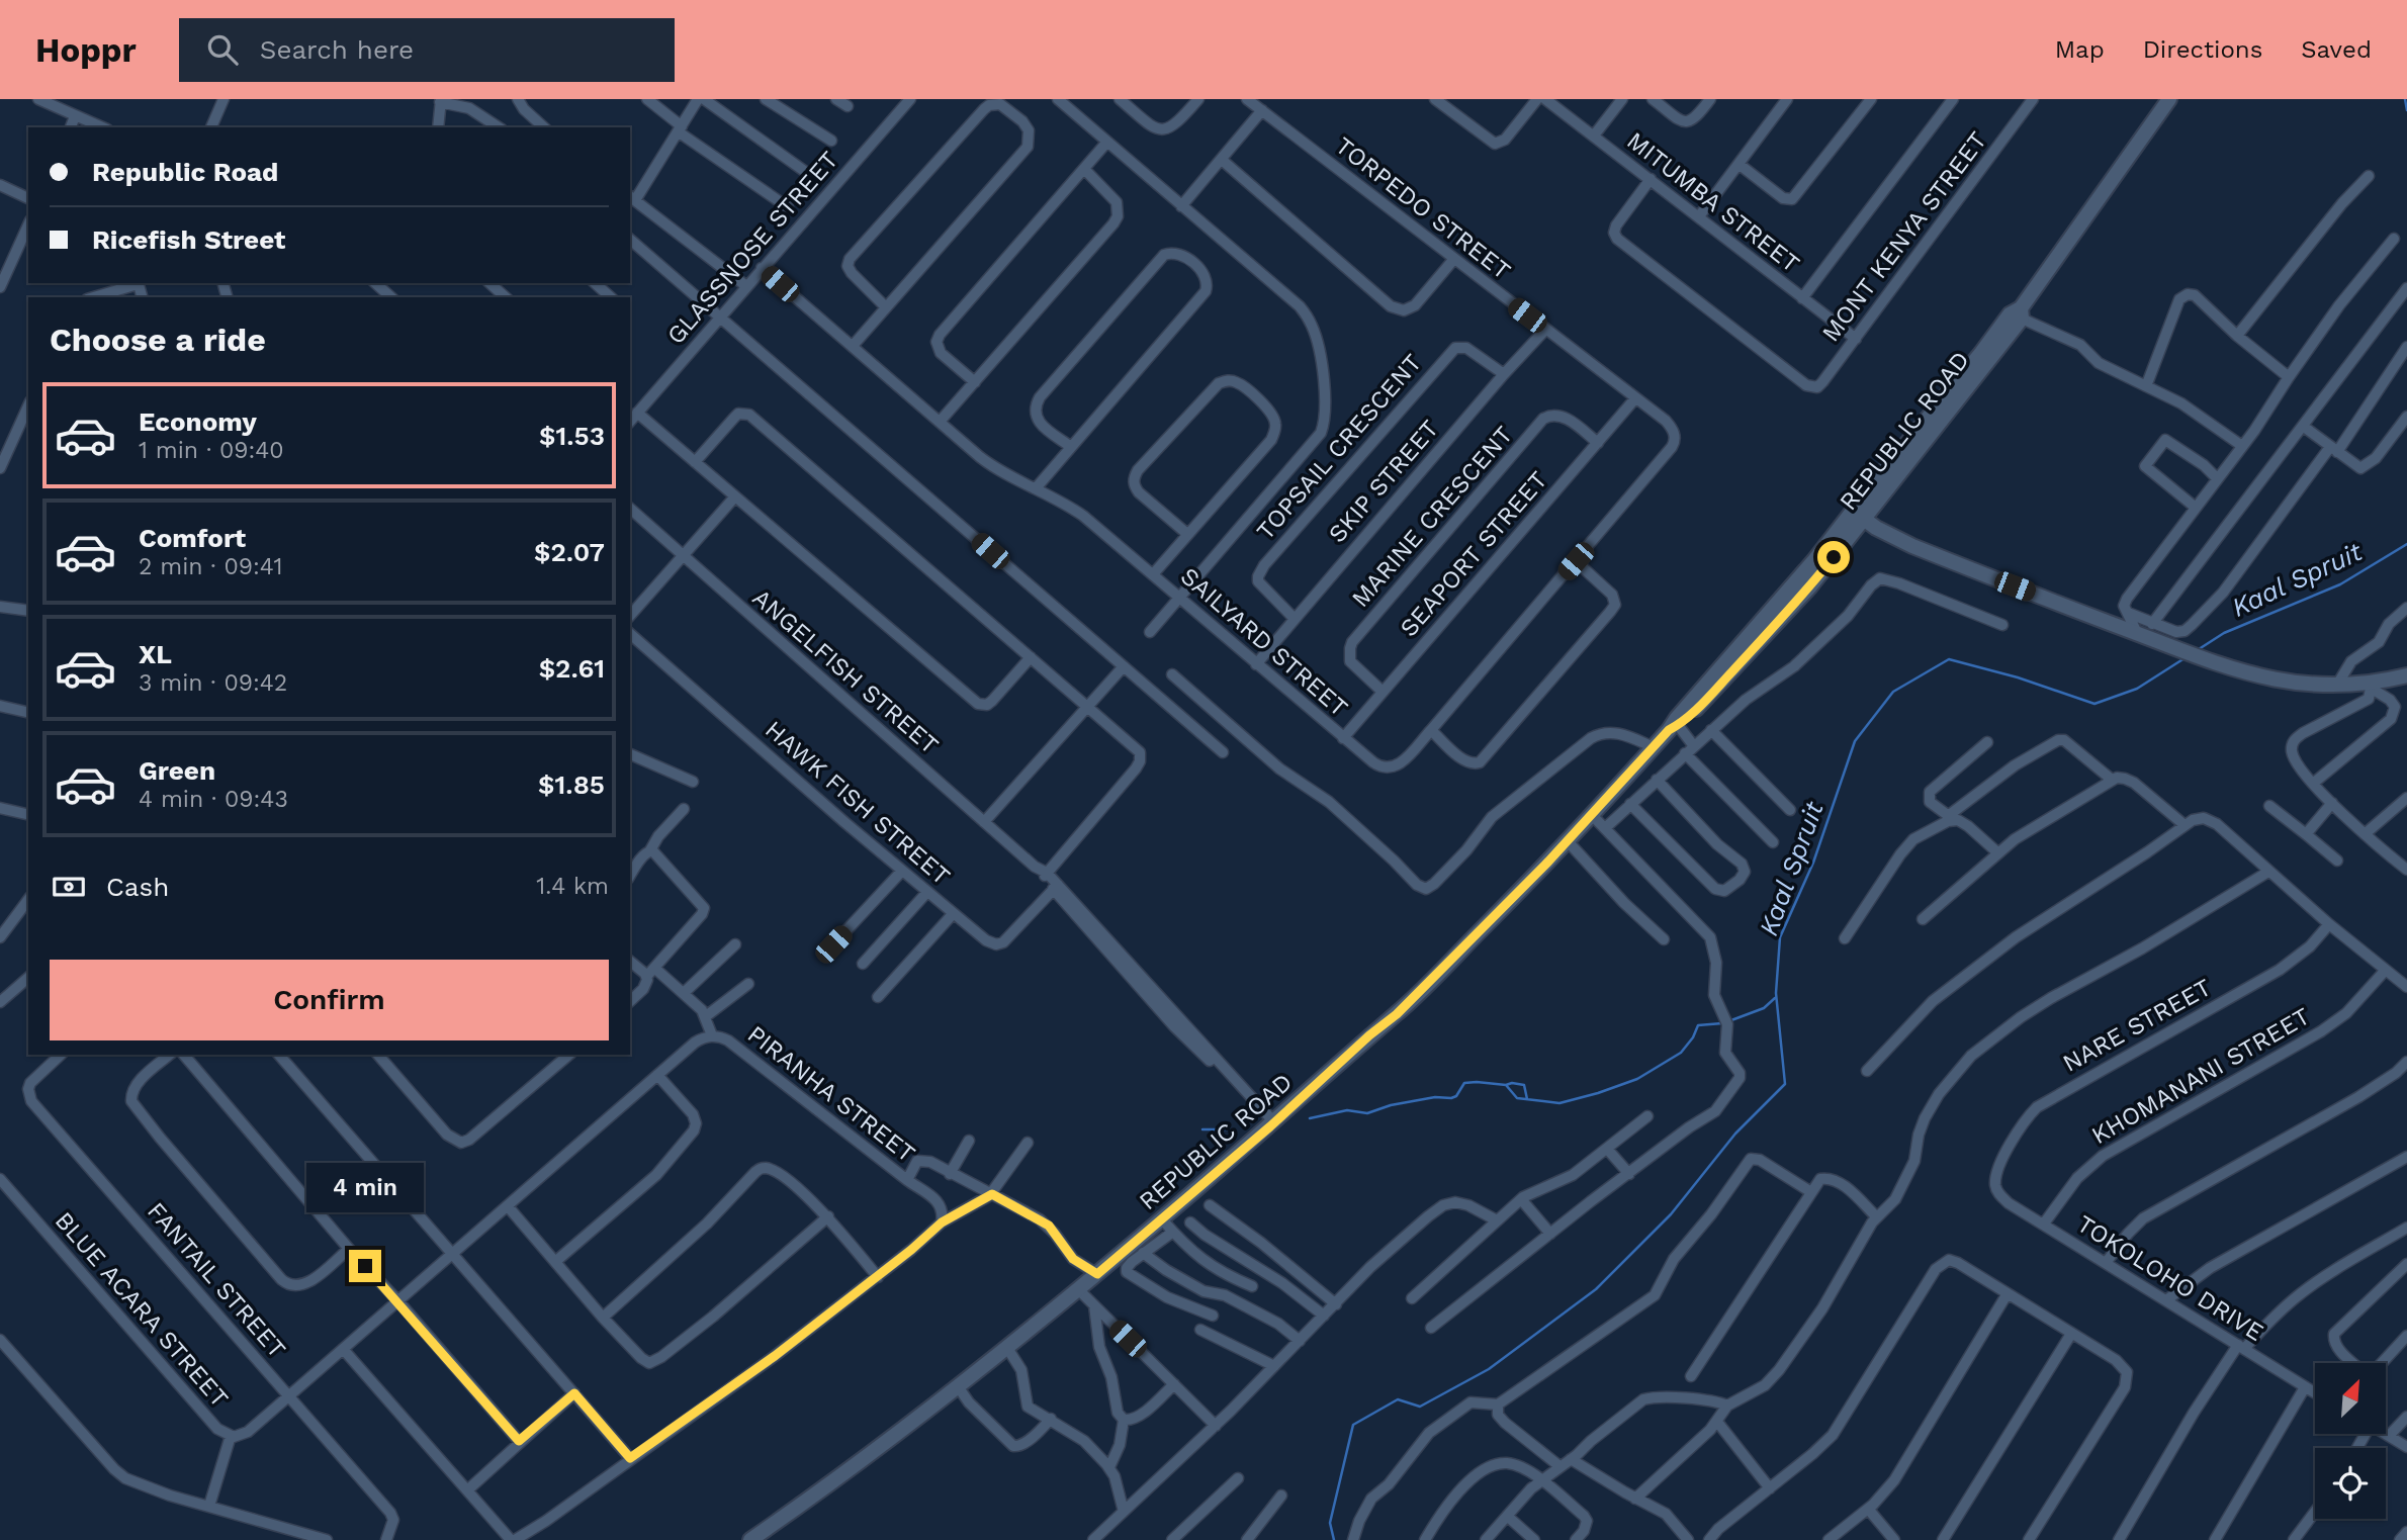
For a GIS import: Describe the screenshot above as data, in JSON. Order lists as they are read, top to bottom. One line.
{"streets":{"street":["MITUMBA STREET","TORPEDO STREET","MONT KENYA STREET","GLASSNOSE STREET","REPUBLIC ROAD","TOPSAIL CRESCENT","SKIP STREET","MARINE CRESCENT","SEAPORT STREET","SAILYARD STREET","ANGELFISH STREET","HAWK FISH STREET","NARE STREET","KHOMANANI STREET","PIRANHA STREET","TOKOLOHO DRIVE","FANTAIL STREET","BLUE ACARA STREET"]},"crossings":[["MITUMBA STREET","MONT KENYA STREET"],["TORPEDO STREET","SKIP STREET"],["TORPEDO STREET","SEAPORT STREET"],["TORPEDO STREET","SAILYARD STREET"],["GLASSNOSE STREET","SAILYARD STREET"],["REPUBLIC ROAD","ANGELFISH STREET"],["TOPSAIL CRESCENT","SKIP STREET"],["SKIP STREET","SAILYARD STREET"],["MARINE CRESCENT","SEAPORT STREET"],["SEAPORT STREET","SAILYARD STREET"],["ANGELFISH STREET","HAWK FISH STREET"],["NARE STREET","TOKOLOHO DRIVE"],["KHOMANANI STREET","TOKOLOHO DRIVE"],["PIRANHA STREET","BLUE ACARA STREET"],["FANTAIL STREET","BLUE ACARA STREET"]],"water":["Kaal Spruit"],"north":"top right","page":{"header":"Hoppr","search":"Search here","nav":["Map","Directions","Saved"],"banner":["Republic Road","Ricefish Street"],"heading":"Choose a ride","list":[{"name":"Economy","note":"1 min · 09:40","value":"$1.53"},{"name":"Comfort","note":"2 min · 09:41","value":"$2.07"},{"name":"XL","note":"3 min · 09:42","value":"$2.61"},{"name":"Green","note":"4 min · 09:43","value":"$1.85"}],"pay":["Cash","1.4 km"],"buttons":"Confirm","bubble":"4 min"}}
